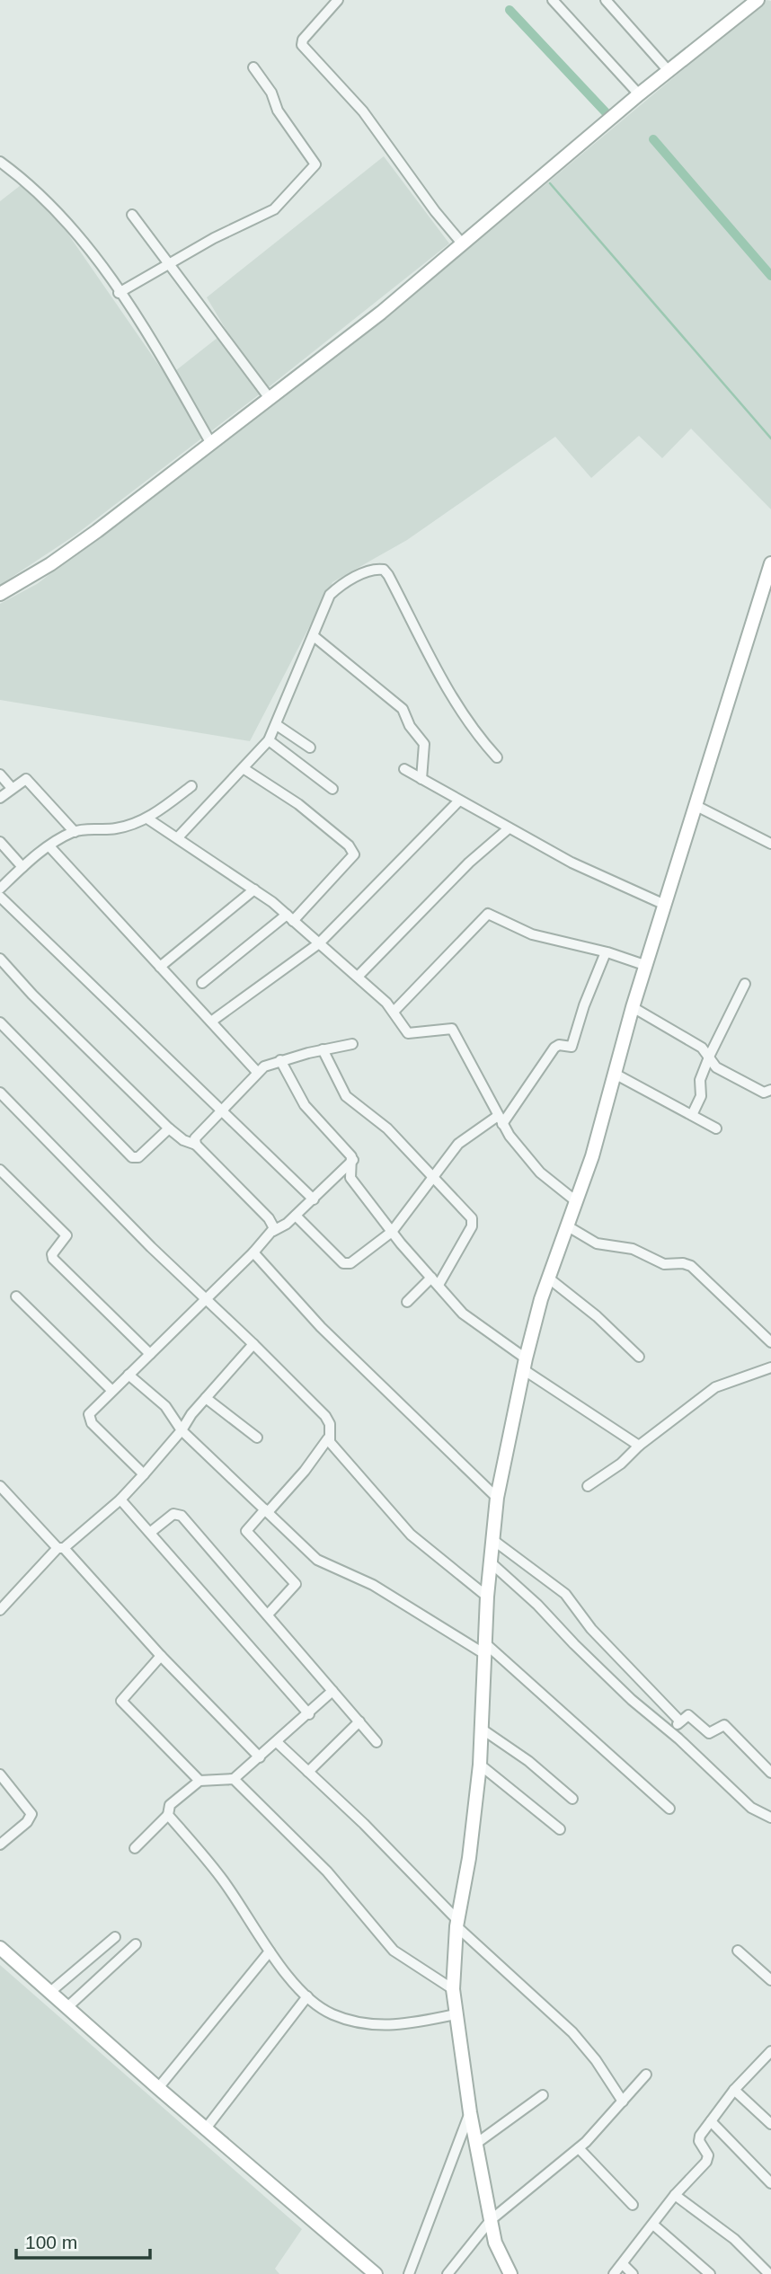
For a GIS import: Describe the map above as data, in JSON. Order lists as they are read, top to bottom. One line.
{"scale_bar":"100 m"}
